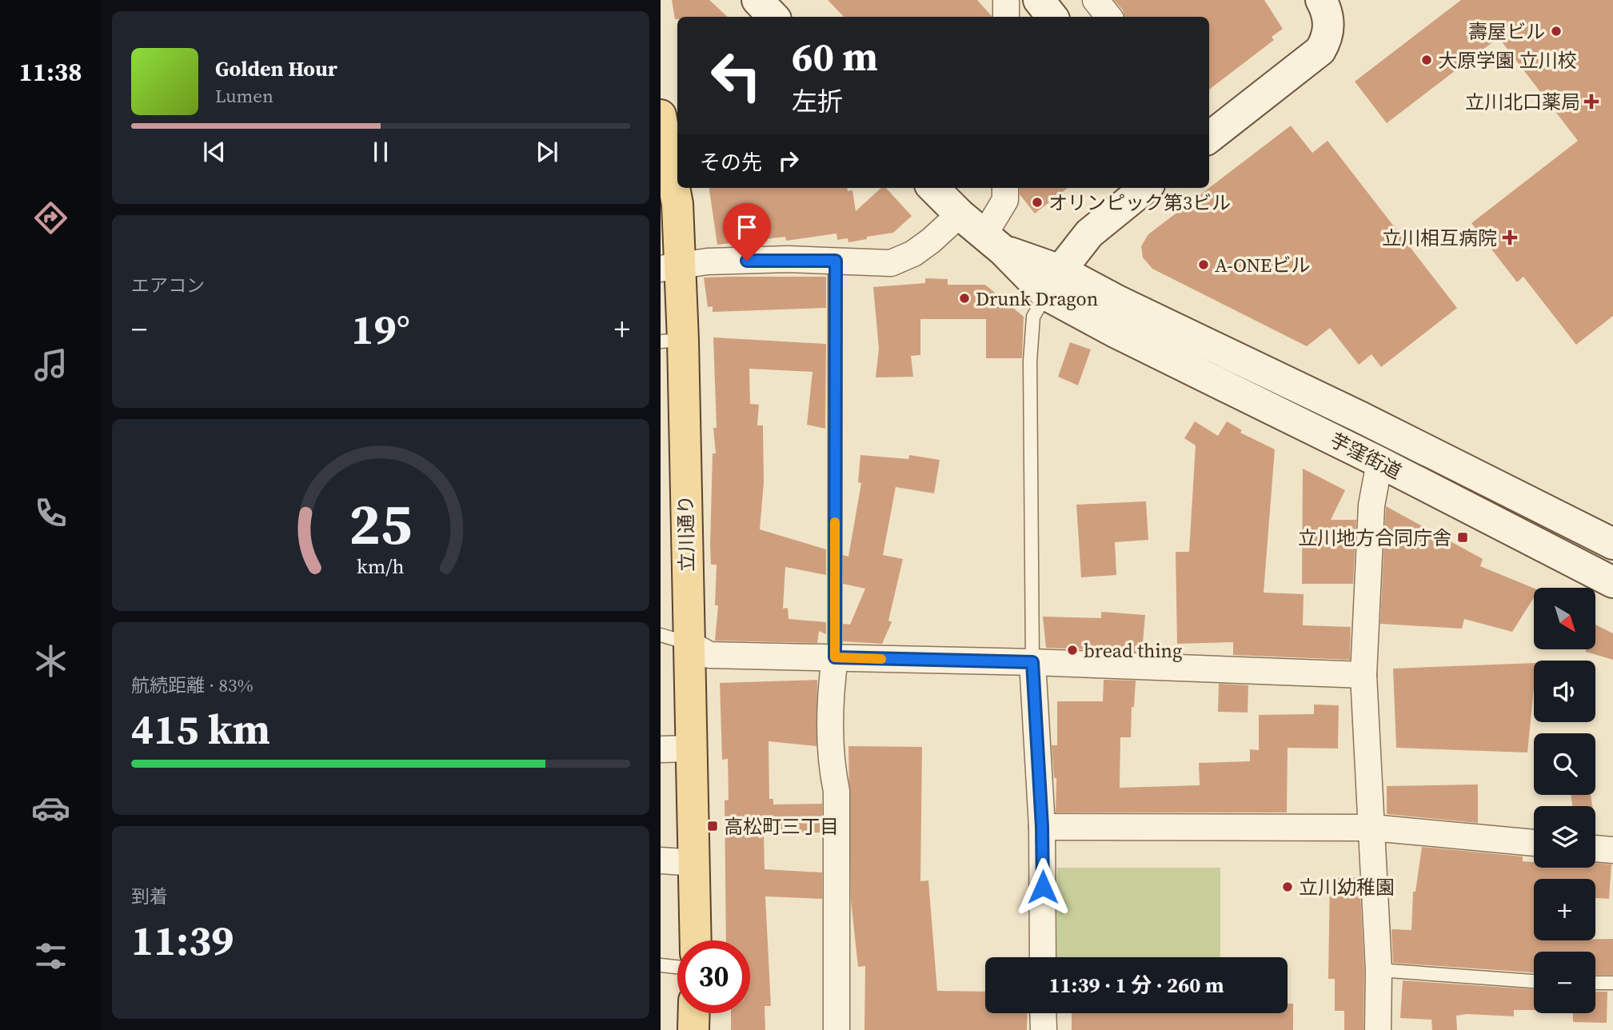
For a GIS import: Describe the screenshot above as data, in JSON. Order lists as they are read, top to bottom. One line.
{"streets":{"main road":["立川通り"],"street":["芋窪街道"]},"places":{"other":["壽屋ビル","大原学園 立川校","オリンピック第3ビル","A-ONEビル","Drunk Dragon","bread thing","立川幼稚園"],"health":["立川北口薬局","立川相互病院"],"transit":["立川地方合同庁舎","高松町三丁目"]},"north":"bottom right","page":{"tabs":"11:38","turn":["60 m","左折"],"song":["Golden Hour","Lumen"],"then":"その先","tile":["エアコン",["航続距離 · 83%","415 km"],["到着","11:39"]],"heat":["−","19°","+"],"map_buttons":["+","−"],"limit":"30","trip":"11:39 · 1 分 · 260 m","gauge":["25","km/h"]}}
